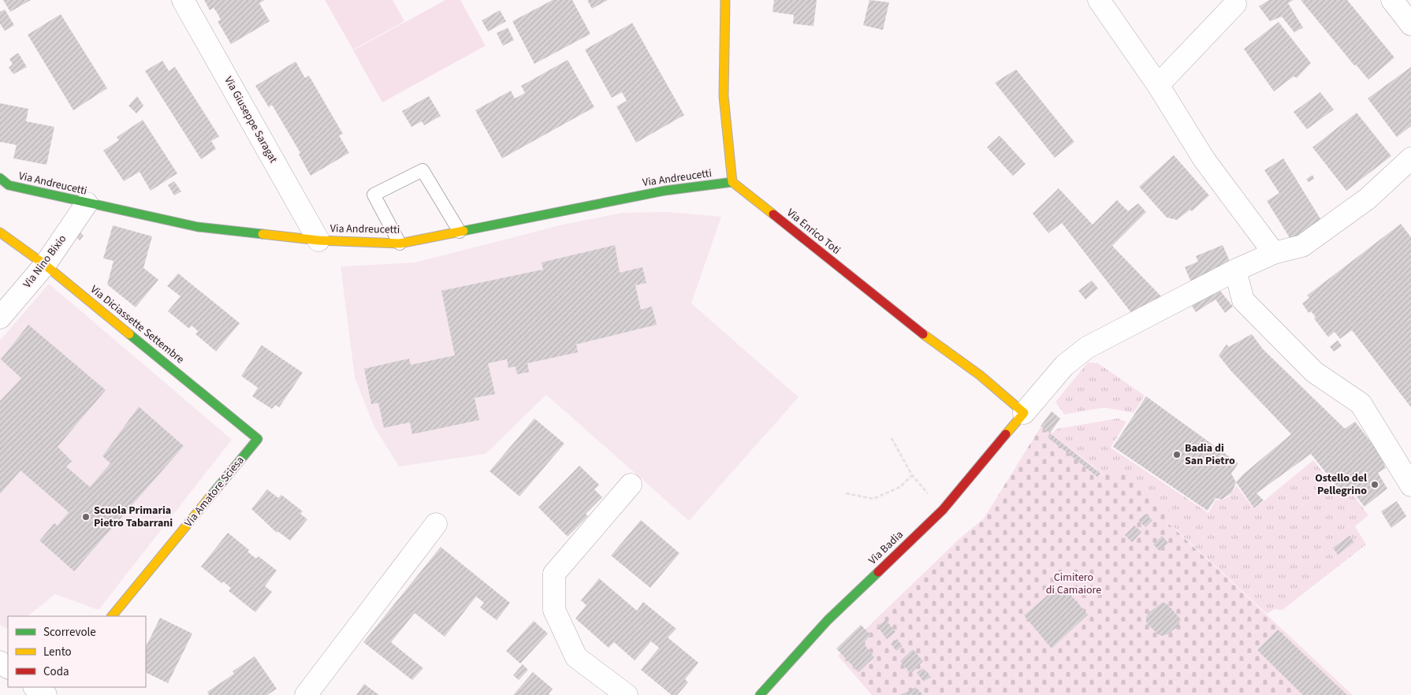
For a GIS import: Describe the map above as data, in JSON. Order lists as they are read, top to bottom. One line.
{"streets":{"street":["Via Giuseppe Saragat","Via Andreucetti","Via Enrico Toti","Via Nino Bixio","Via Diciassette Settembre","Via Amatore Sciesa","Via Badia"]},"crossings":[["Via Giuseppe Saragat","Via Andreucetti"],["Via Andreucetti","Via Enrico Toti"],["Via Andreucetti","Via Nino Bixio"],["Via Enrico Toti","Via Badia"],["Via Nino Bixio","Via Diciassette Settembre"],["Via Diciassette Settembre","Via Amatore Sciesa"]],"parks":["Cimitero di Camaiore"],"places":["Badia di San Pietro","Ostello del Pellegrino","Scuola Primaria Pietro Tabarrani"],"legend":["Scorrevole","Lento","Coda"]}
